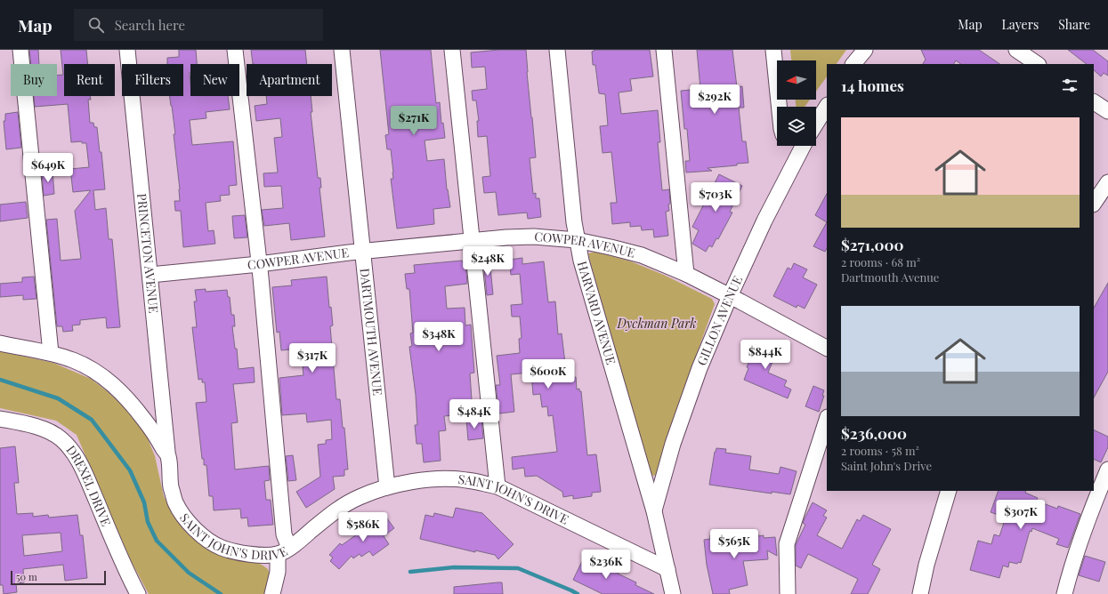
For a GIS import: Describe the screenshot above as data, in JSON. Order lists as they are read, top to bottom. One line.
{"streets":{"street":["COWPER AVENUE","PRINCETON AVENUE","HARVARD AVENUE","GILLON AVENUE","DARTMOUTH AVENUE","DREXEL DRIVE","SAINT JOHN'S DRIVE"]},"crossings":[["COWPER AVENUE","PRINCETON AVENUE"],["COWPER AVENUE","HARVARD AVENUE"],["COWPER AVENUE","GILLON AVENUE"],["COWPER AVENUE","DARTMOUTH AVENUE"],["PRINCETON AVENUE","SAINT JOHN'S DRIVE"],["HARVARD AVENUE","GILLON AVENUE"],["HARVARD AVENUE","SAINT JOHN'S DRIVE"],["DARTMOUTH AVENUE","SAINT JOHN'S DRIVE"]],"parks":["Dyckman Park"],"scale_bar":"50 m","north":"left","page":{"header":"Map","search":"Search here","nav":["Map","Layers","Share"],"chip":["Buy","Rent","Filters","New","Apartment"],"heading":"14 homes","price":["$292K","$271K","$649K","$703K","$248K","$348K","$844K","$317K","$600K","$484K","$307K","$586K","$565K","$236K"],"list":[{"name":"$271,000","note":"2 rooms · 68 m² · Dartmouth Avenue"},{"name":"$236,000","note":"2 rooms · 58 m² · Saint John's Drive"}],"scale":"50 m"}}
